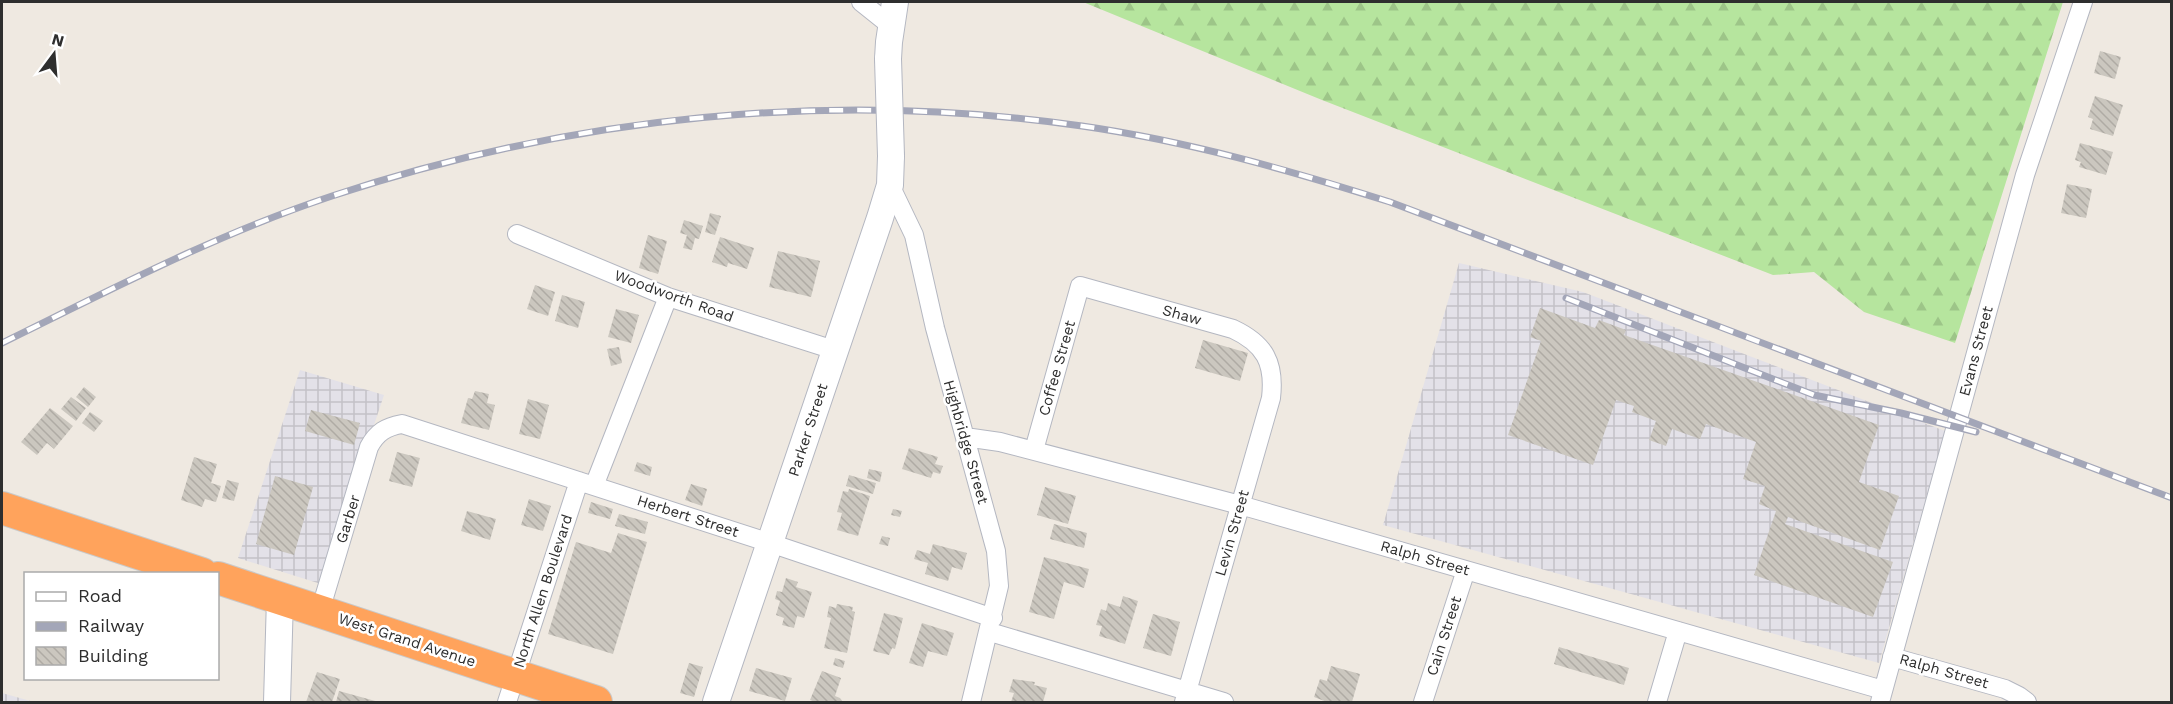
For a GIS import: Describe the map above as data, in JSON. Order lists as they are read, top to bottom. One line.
{"streets":{"highway":["West Grand Avenue"],"street":["Woodworth Road","Shaw","Evans Street","Coffee Street","Parker Street","Highbridge Street","Herbert Street","Garber","Levin Street","Ralph Street","North Allen Boulevard","Cain Street"]},"crossings":[["Woodworth Road","Parker Street"],["Woodworth Road","North Allen Boulevard"],["Shaw","Coffee Street"],["Shaw","Levin Street"],["Evans Street","Ralph Street"],["Coffee Street","Ralph Street"],["Parker Street","Highbridge Street"],["Parker Street","Herbert Street"],["Highbridge Street","Herbert Street"],["Highbridge Street","Ralph Street"],["Herbert Street","Garber"],["Herbert Street","Levin Street"],["Herbert Street","North Allen Boulevard"],["Garber","West Grand Avenue"],["Levin Street","Ralph Street"],["Ralph Street","Cain Street"],["North Allen Boulevard","West Grand Avenue"]],"legend":["Road","Railway","Building"],"north":"top"}
